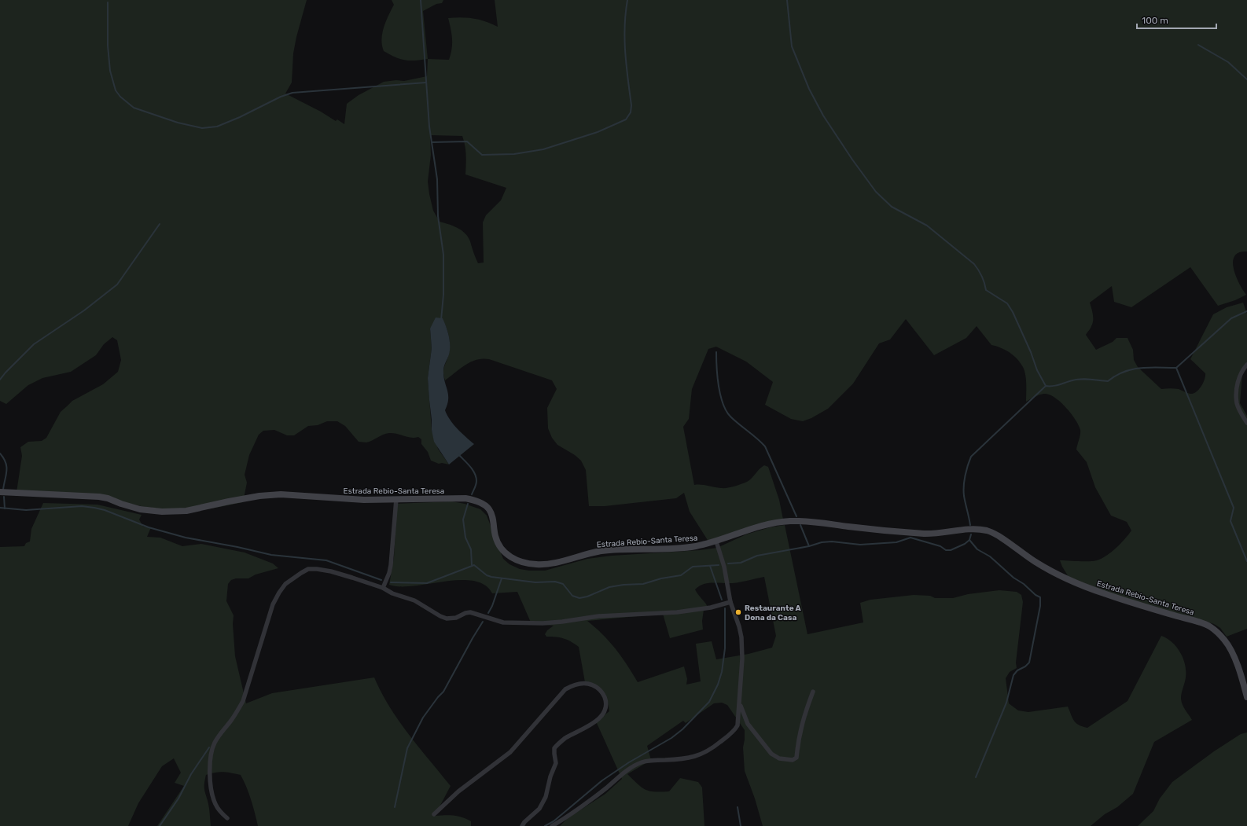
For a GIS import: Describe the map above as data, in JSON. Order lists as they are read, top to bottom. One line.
{"streets":{"street":["Estrada Rebio-Santa Teresa"]},"places":["Restaurante A Dona da Casa"],"scale_bar":"100 m"}
